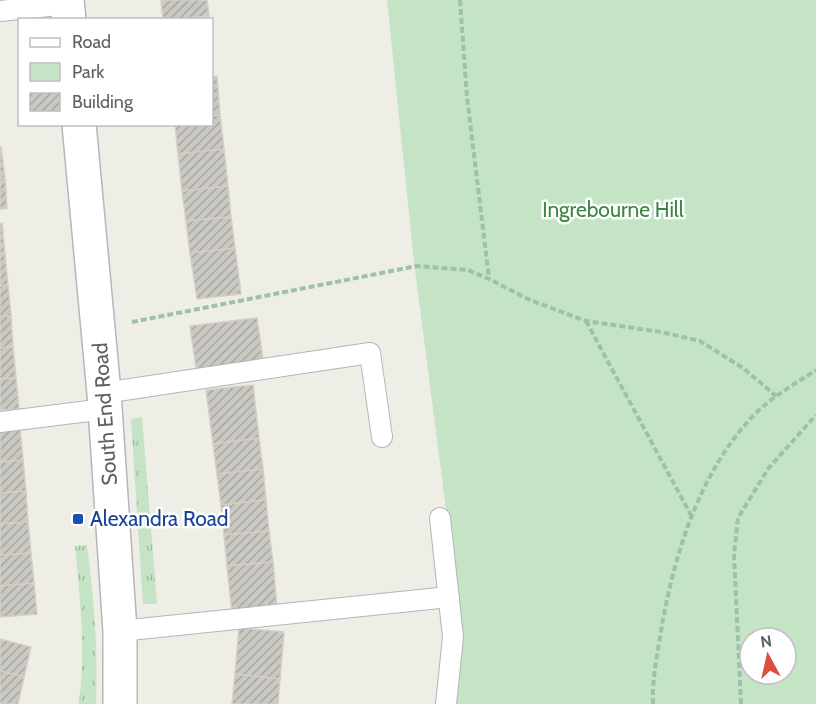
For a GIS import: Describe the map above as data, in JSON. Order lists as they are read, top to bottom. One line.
{"streets":{"street":["South End Road"]},"parks":["Ingrebourne Hill"],"places":{"transit":["Alexandra Road"]},"legend":["Road","Park","Building"],"north":"top"}
